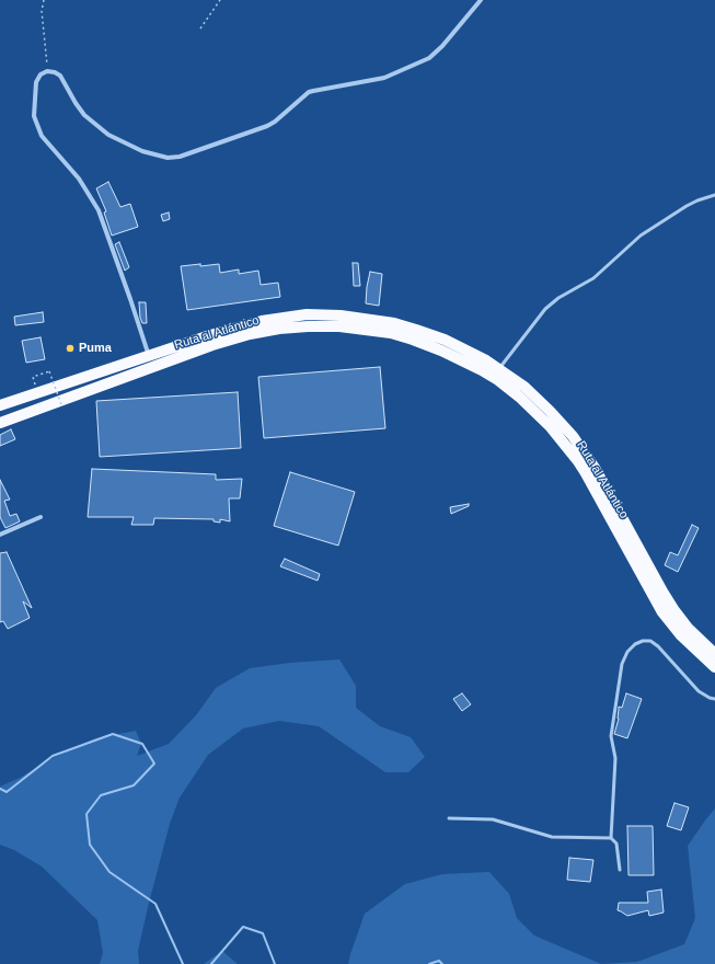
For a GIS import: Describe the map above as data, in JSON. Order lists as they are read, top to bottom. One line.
{"streets":{"highway":["Ruta al Atlántico"]},"places":["Puma"]}
